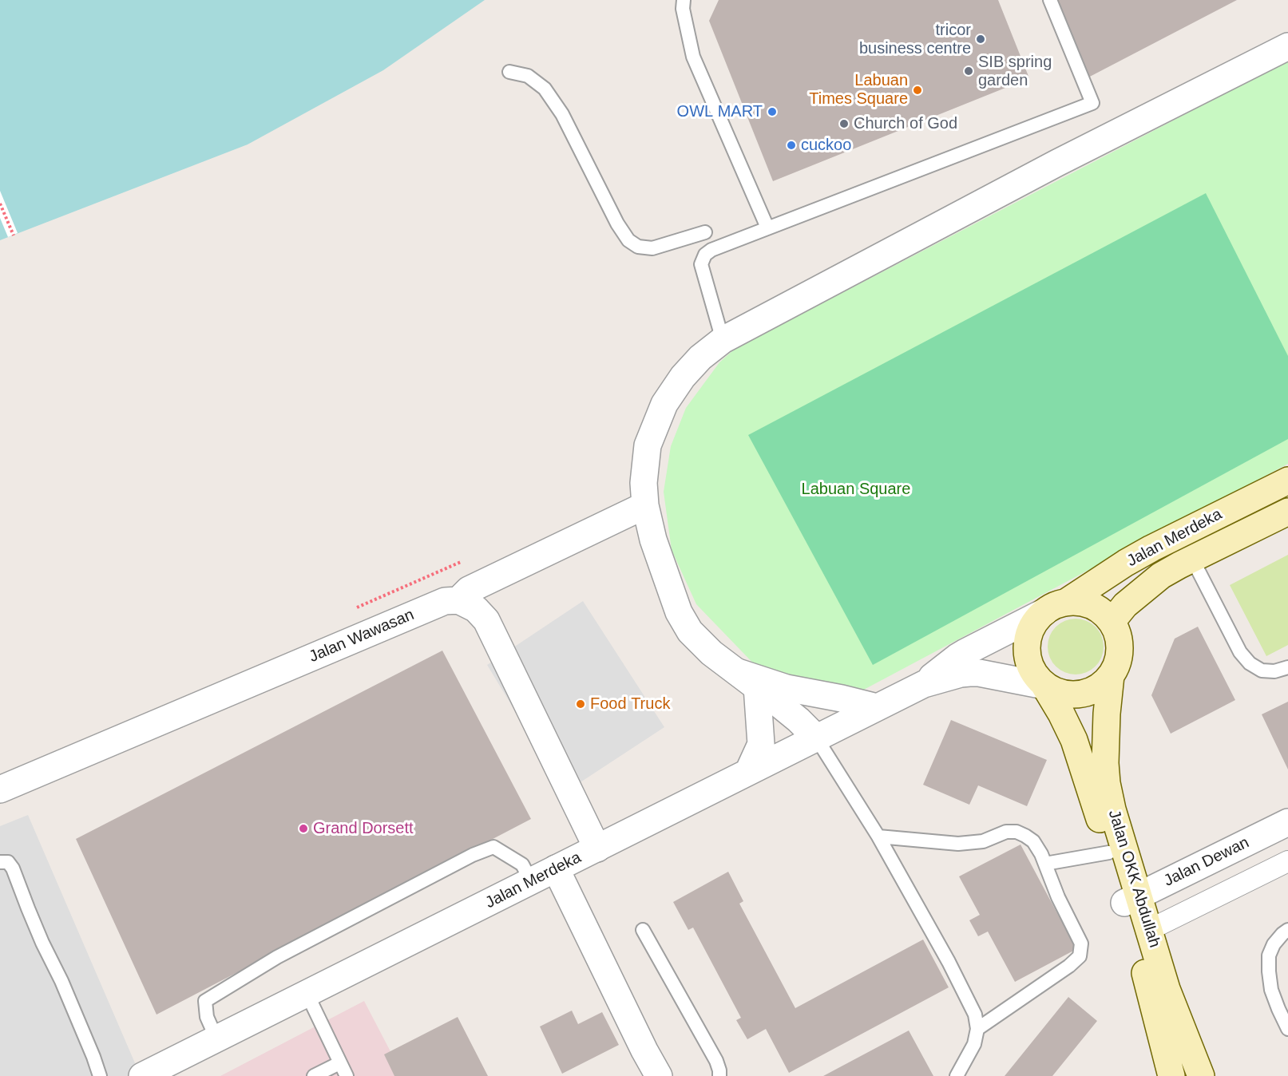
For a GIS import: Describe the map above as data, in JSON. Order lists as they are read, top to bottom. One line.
{"streets":{"main road":["Jalan Merdeka","Jalan OKK Abdullah"],"street":["Jalan Wawasan","Jalan Dewan"]},"crossings":[["Jalan Merdeka","Jalan OKK Abdullah"],["Jalan Dewan","Jalan OKK Abdullah"]],"parks":["Labuan Square"],"places":["tricor business centre","SIB spring garden","Labuan Times Square","OWL MART","Church of God","cuckoo","Food Truck","Grand Dorsett"]}
